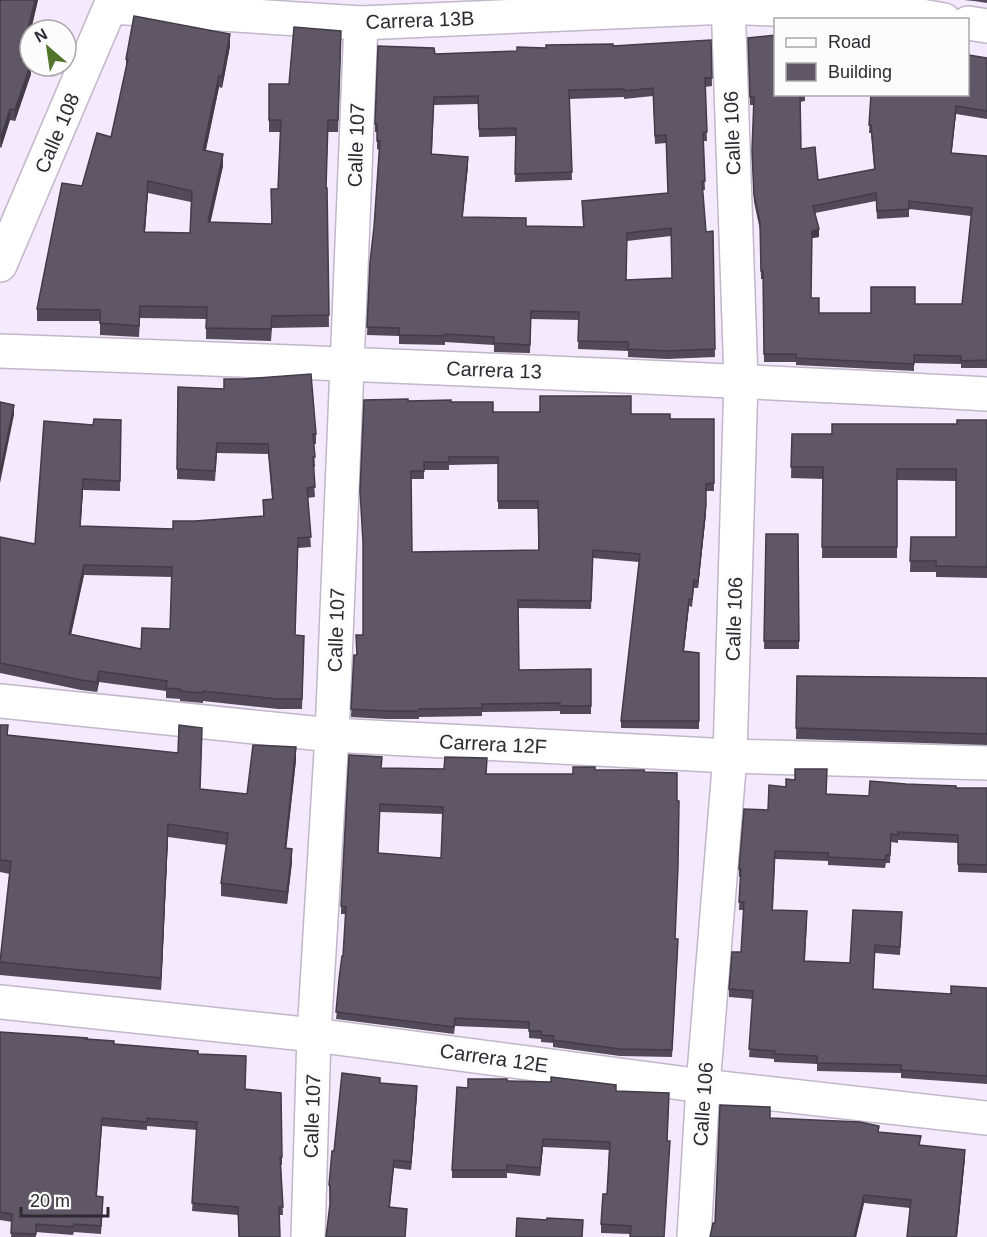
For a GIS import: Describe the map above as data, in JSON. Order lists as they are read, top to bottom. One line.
{"streets":{"street":["Carrera 13B","Calle 108","Calle 106","Calle 107","Carrera 13","Carrera 12F","Carrera 12E"]},"crossings":[["Carrera 13B","Calle 108"],["Carrera 13B","Calle 106"],["Carrera 13B","Calle 107"],["Calle 106","Carrera 13"],["Calle 106","Carrera 12F"],["Calle 106","Carrera 12E"],["Calle 107","Carrera 13"],["Calle 107","Carrera 12F"],["Calle 107","Carrera 12E"]],"legend":["Road","Building"],"scale_bar":"20 m","north":"top left"}
